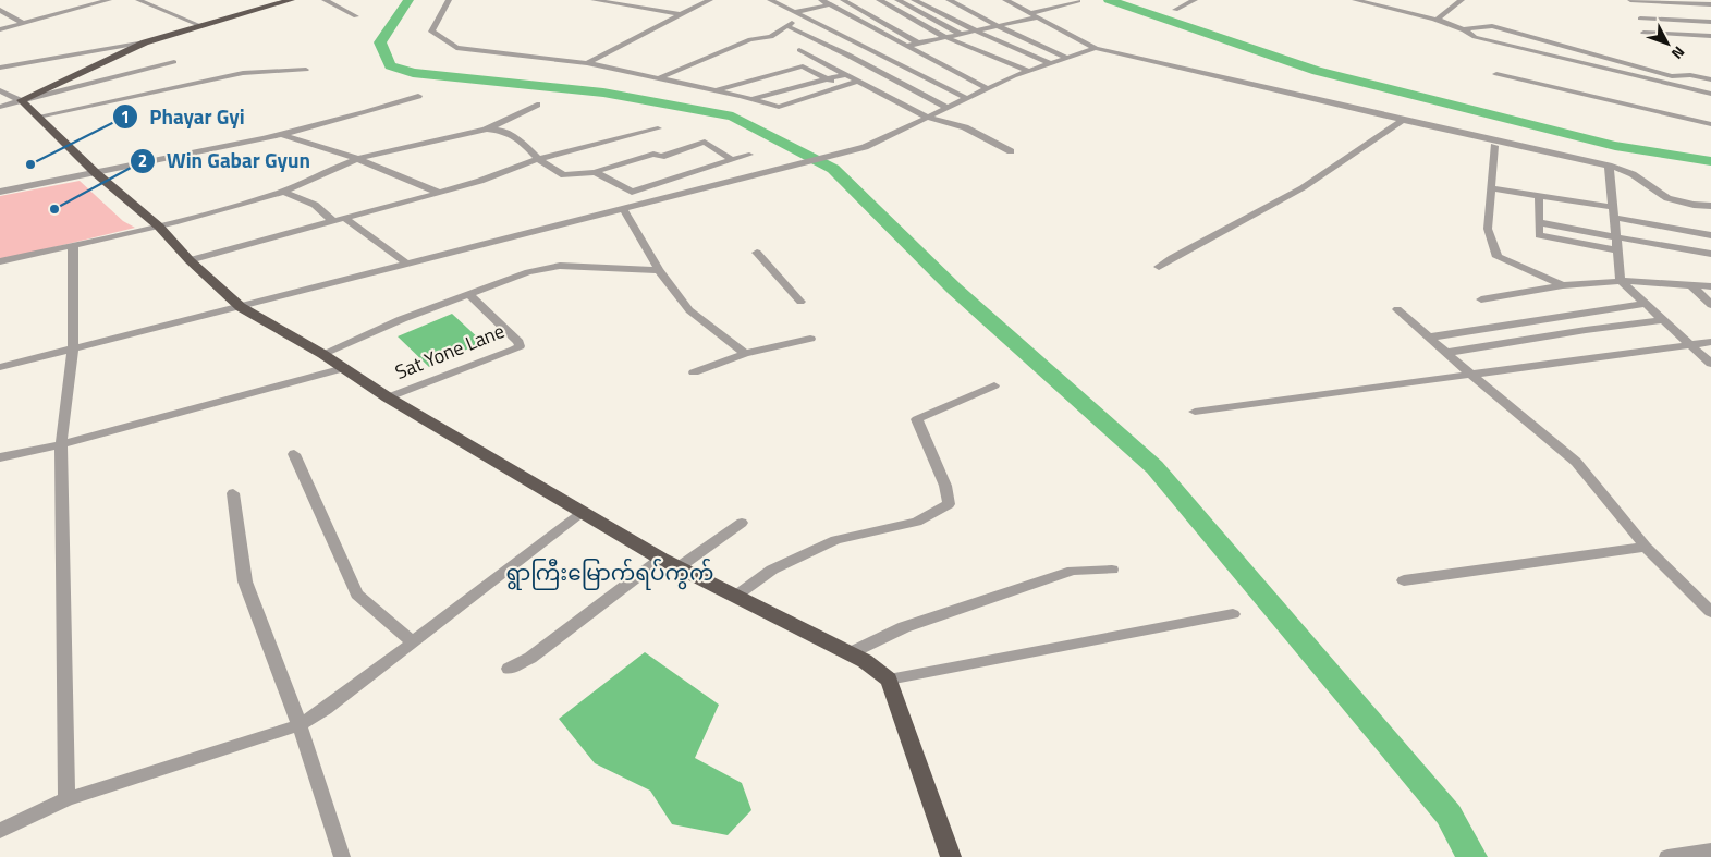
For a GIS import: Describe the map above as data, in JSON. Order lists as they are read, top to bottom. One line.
{"streets":{"street":["Sat Yone Lane"]},"districts":["ရွာကြီးမြောက်ရပ်ကွက်"],"places":["Phayar Gyi","Win Gabar Gyun"],"north":"bottom right"}
